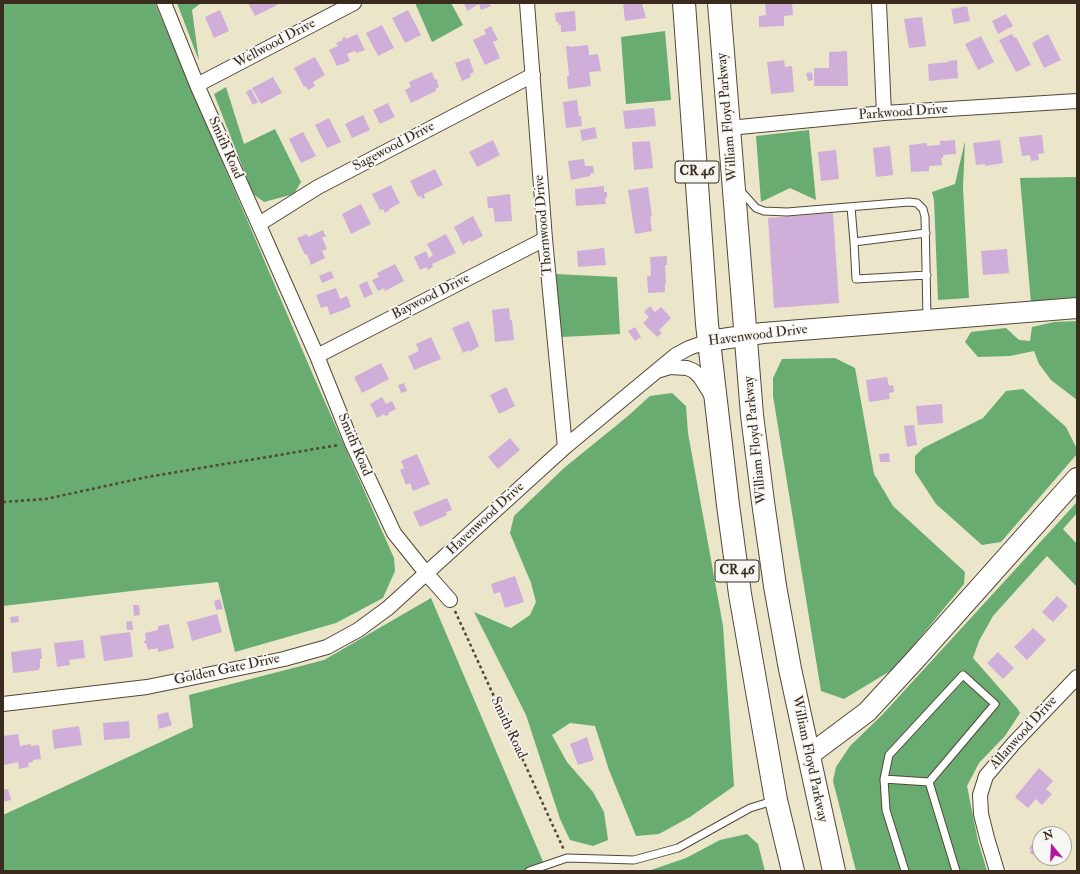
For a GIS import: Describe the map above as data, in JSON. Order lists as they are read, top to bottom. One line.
{"streets":{"highway":["William Floyd Parkway","CR 46"],"street":["Wellwood Drive","Parkwood Drive","Sagewood Drive","Smith Road","Thornwood Drive","Baywood Drive","Havenwood Drive","Golden Gate Drive","Allanwood Drive"]},"crossings":[["Wellwood Drive","Smith Road"],["Parkwood Drive","William Floyd Parkway"],["William Floyd Parkway","Havenwood Drive"],["Sagewood Drive","Smith Road"],["Sagewood Drive","Thornwood Drive"],["Smith Road","Baywood Drive"],["Smith Road","Havenwood Drive"],["Smith Road","Golden Gate Drive"],["CR 46","Havenwood Drive"],["Thornwood Drive","Baywood Drive"],["Thornwood Drive","Havenwood Drive"],["Havenwood Drive","Golden Gate Drive"]],"north":"top"}
